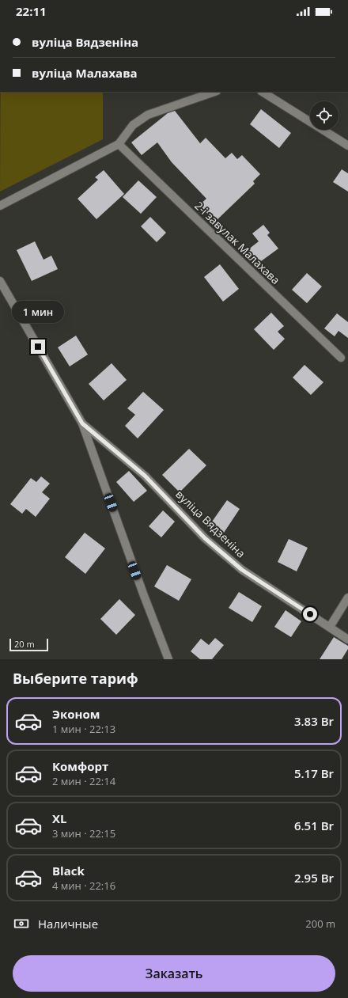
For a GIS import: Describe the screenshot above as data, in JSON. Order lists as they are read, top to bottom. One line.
{"streets":{"street":["2-і завулак Малахава","вуліца Вядзеніна"]},"scale_bar":"20 m","page":{"status":"22:11","banner":["вуліца Вядзеніна","вуліца Малахава"],"bubble":"1 мин","scale":"20 m","heading":"Выберите тариф","list":[{"name":"Эконом","note":"1 мин · 22:13","value":"3.83 Br"},{"name":"Комфорт","note":"2 мин · 22:14","value":"5.17 Br"},{"name":"XL","note":"3 мин · 22:15","value":"6.51 Br"},{"name":"Black","note":"4 мин · 22:16","value":"2.95 Br"}],"pay":["Наличные","200 m"],"buttons":"Заказать"}}
